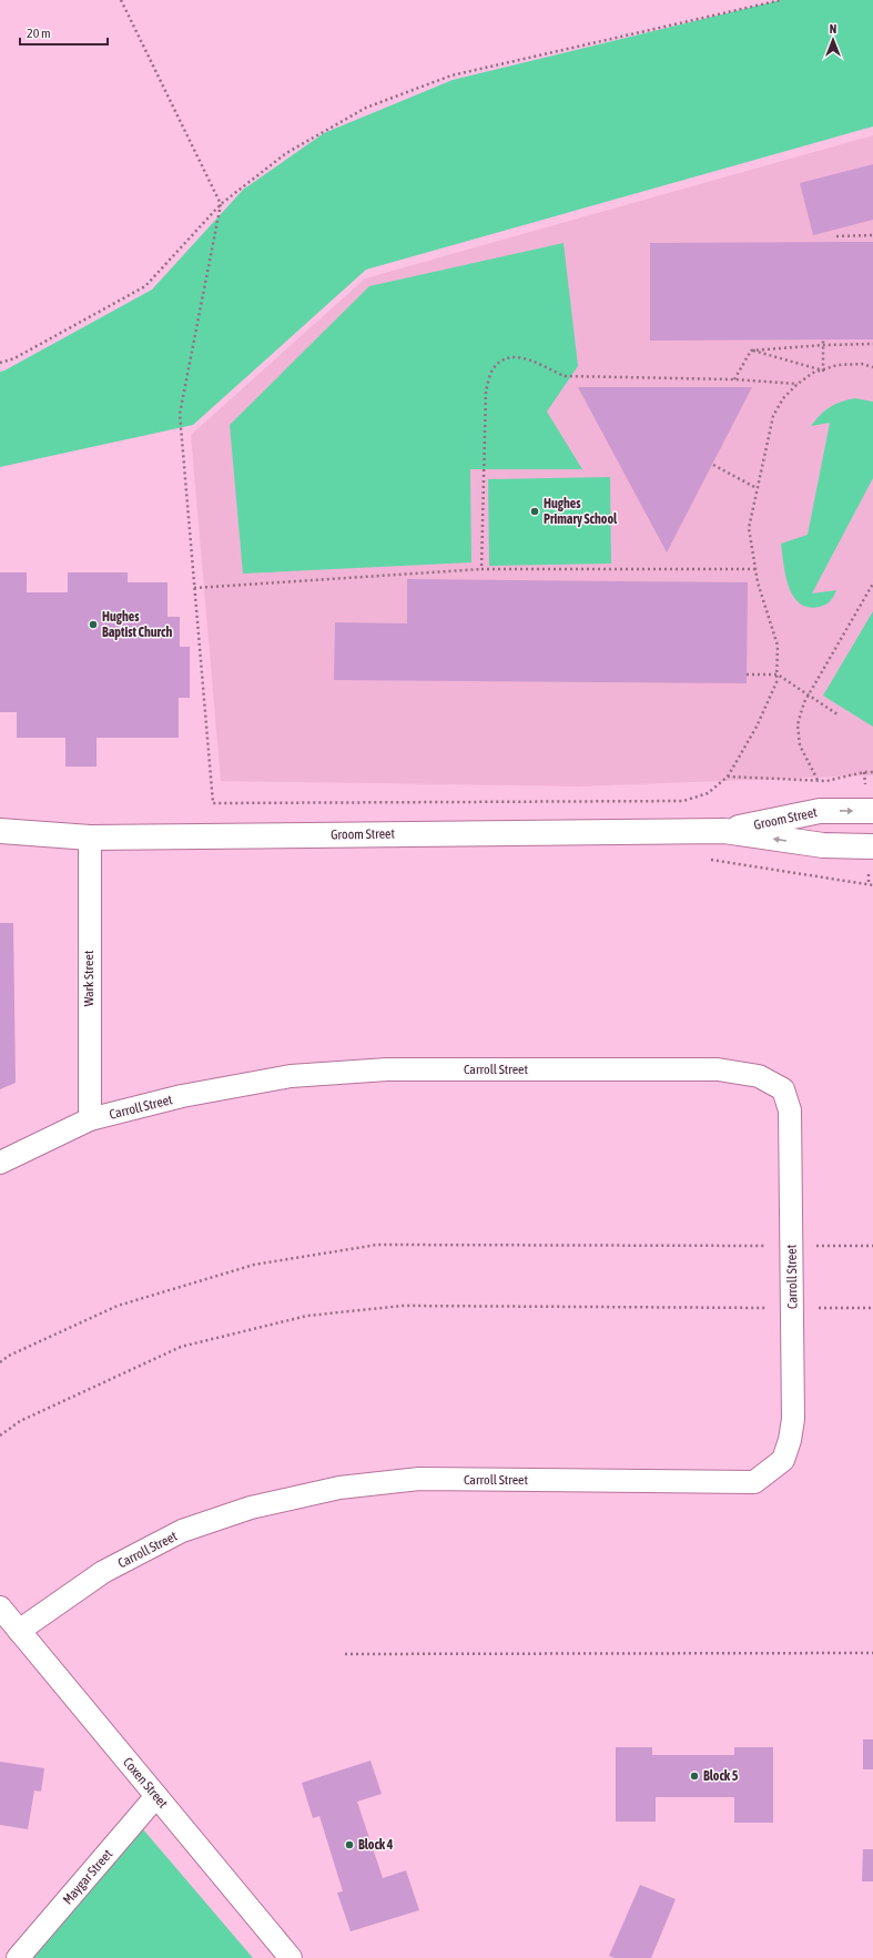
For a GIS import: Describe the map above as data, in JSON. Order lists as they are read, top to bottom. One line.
{"streets":{"street":["Groom Street","Wark Street","Carroll Street","Coxen Street","Maygar Street"]},"crossings":[["Groom Street","Wark Street"],["Wark Street","Carroll Street"],["Carroll Street","Coxen Street"],["Coxen Street","Maygar Street"]],"places":["Hughes Primary School","Hughes Baptist Church","Block 5","Block 4"],"scale_bar":"20 m","north":"top"}
